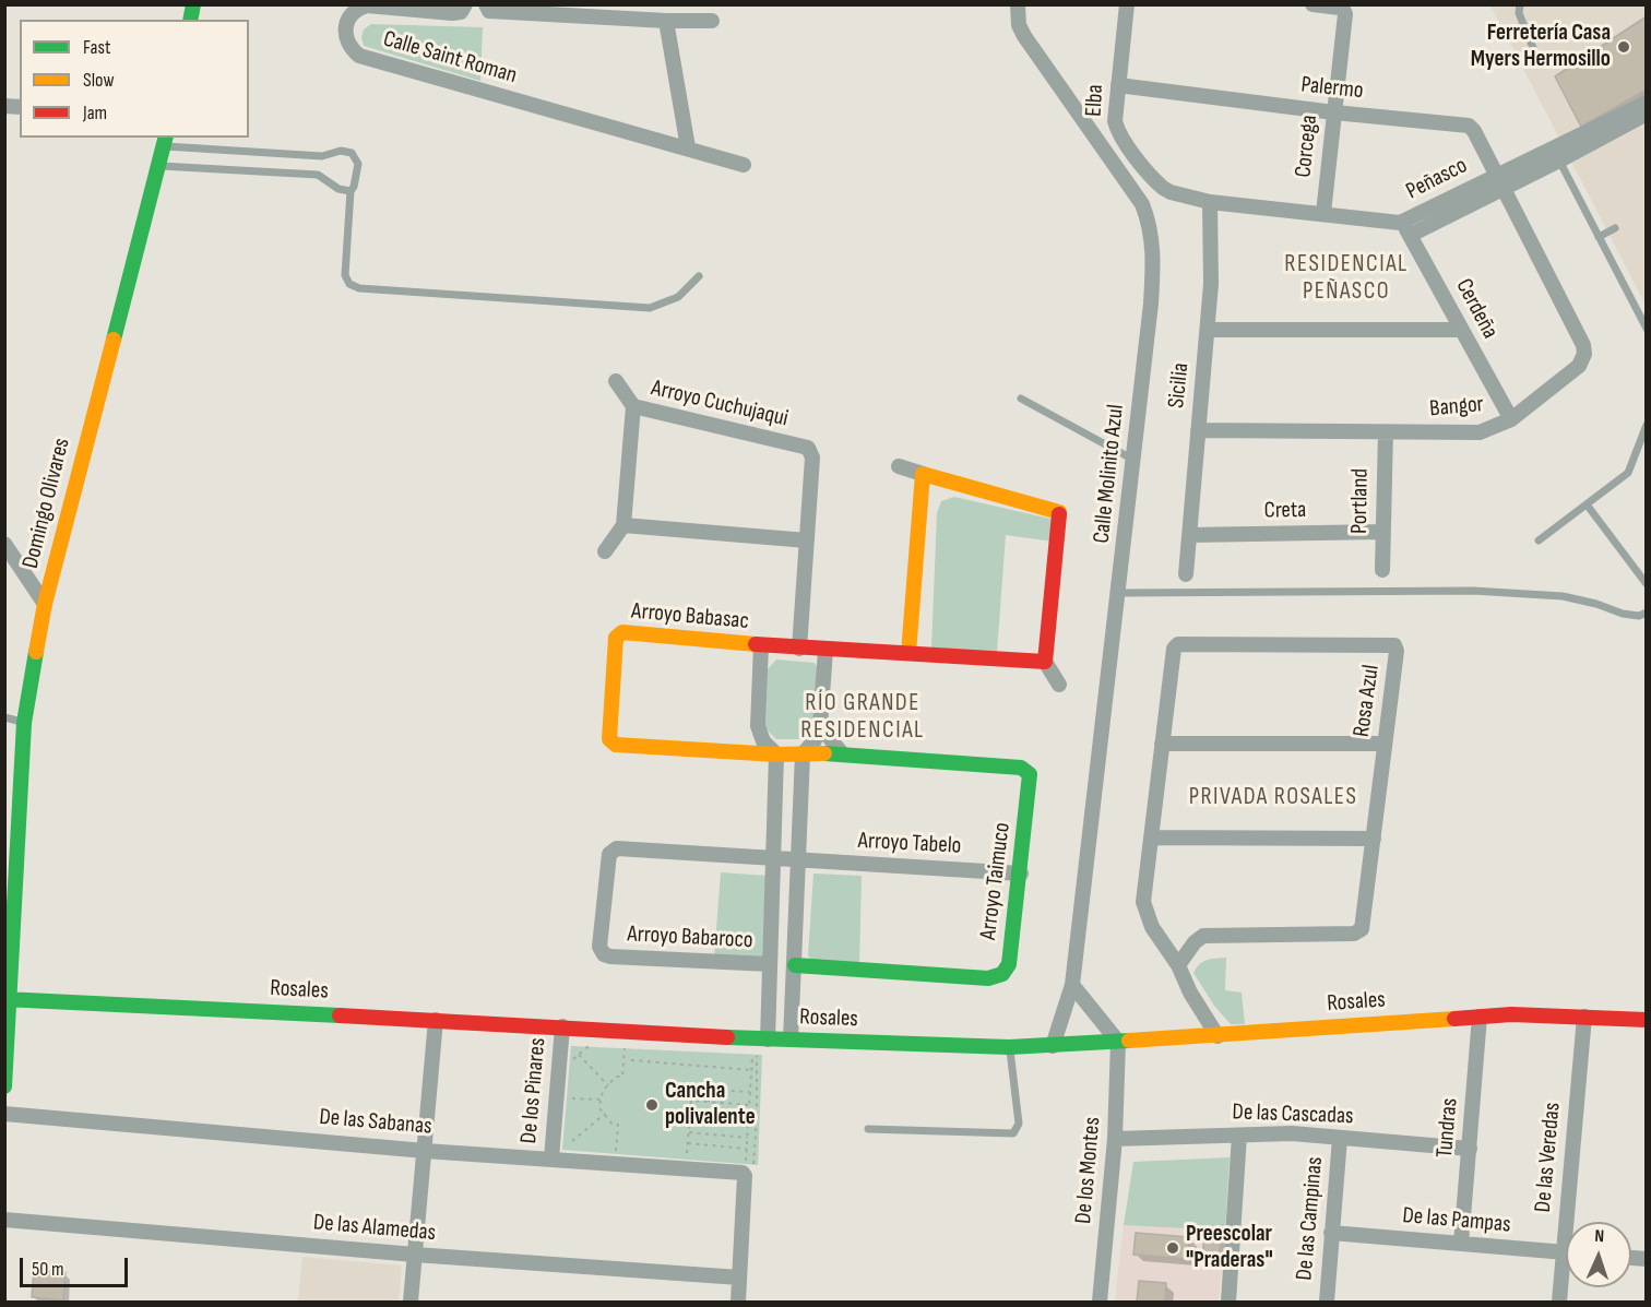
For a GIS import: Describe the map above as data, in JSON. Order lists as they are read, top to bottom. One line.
{"streets":{"street":["Calle Saint Roman","Palermo","Elba","Corcega","Peñasco","Cerdeña","Sicilia","Arroyo Cuchujaqui","Bangor","Calle Molinito Azul","Portland","Domingo Olivares","Creta","Arroyo Babasac","Rosa Azul","Arroyo Tabelo","Arroyo Taimuco","Arroyo Babaroco","Rosales","De los Pinares","De las Cascadas","De las Sabanas","Tundras","De las Veredas","De los Montes","De las Campinas","De las Pampas","De las Alamedas"]},"crossings":[["Palermo","Elba"],["Palermo","Corcega"],["Palermo","Peñasco"],["Palermo","Bangor"],["Elba","Peñasco"],["Corcega","Peñasco"],["Peñasco","Cerdeña"],["Peñasco","Sicilia"],["Peñasco","Bangor"],["Cerdeña","Bangor"],["Sicilia","Bangor"],["Sicilia","Creta"],["Arroyo Cuchujaqui","Arroyo Babasac"],["Bangor","Portland"],["Calle Molinito Azul","Rosales"],["Portland","Creta"],["Domingo Olivares","Rosales"],["Arroyo Babasac","Arroyo Taimuco"],["Arroyo Tabelo","Arroyo Taimuco"],["Arroyo Tabelo","Arroyo Babaroco"],["Rosales","De los Pinares"],["Rosales","Tundras"],["Rosales","De las Veredas"],["Rosales","De los Montes"],["De los Pinares","De las Sabanas"],["De las Cascadas","Tundras"],["De las Cascadas","De los Montes"],["De las Cascadas","De las Campinas"],["Tundras","De las Pampas"],["De las Campinas","De las Pampas"]],"districts":["RESIDENCIAL PEÑASCO","RÍO GRANDE RESIDENCIAL","PRIVADA ROSALES"],"places":["Ferretería Casa Myers Hermosillo","Cancha polivalente","Preescolar \"Praderas\""],"legend":["Fast","Slow","Jam"],"scale_bar":"50 m","north":"top"}
